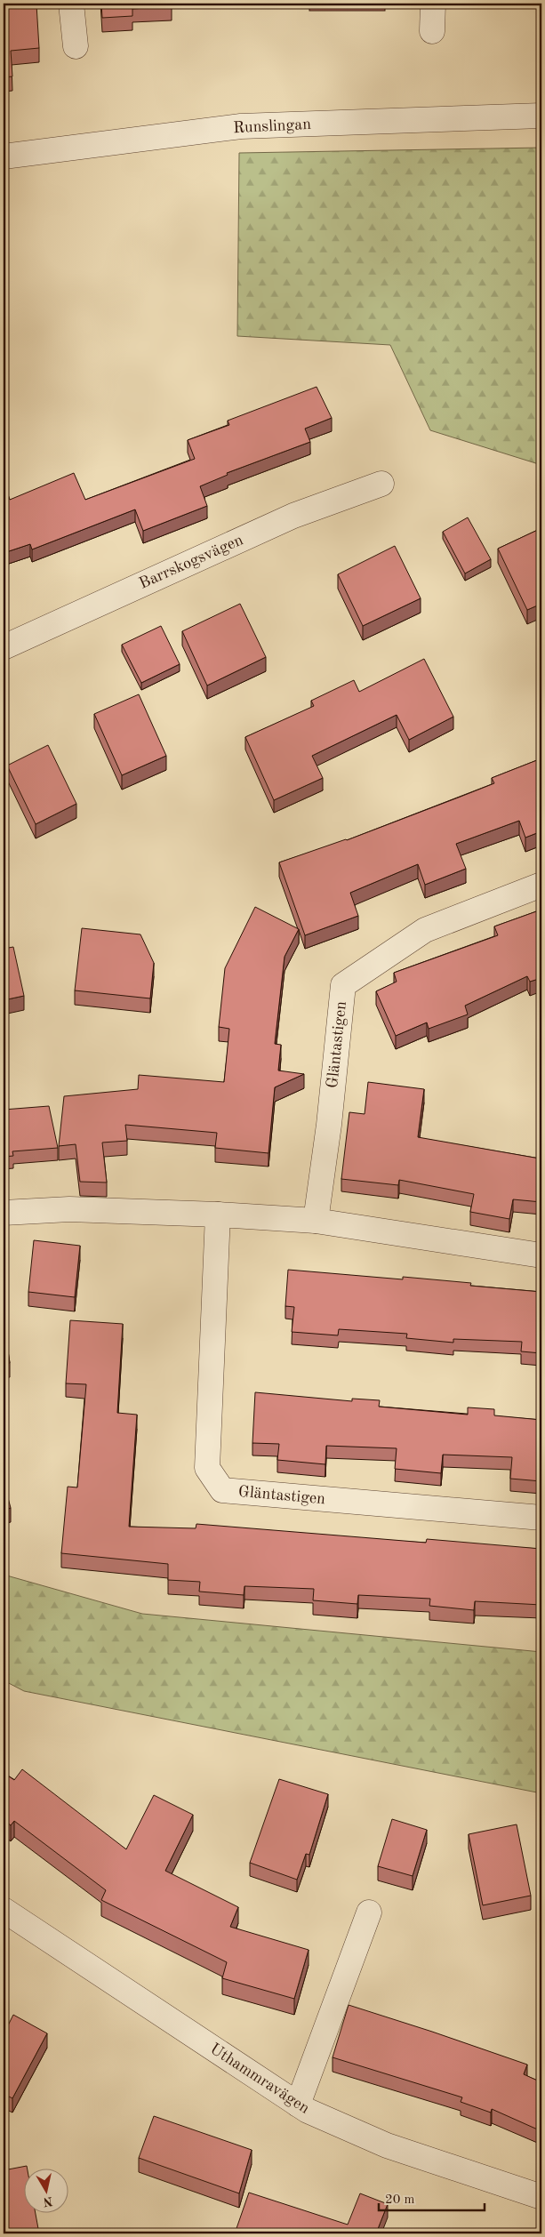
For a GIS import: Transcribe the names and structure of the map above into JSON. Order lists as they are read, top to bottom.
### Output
{
  "streets": {
    "street": [
      "Runslingan",
      "Barrskogsvägen",
      "Gläntastigen",
      "Uthammravägen"
    ]
  },
  "scale_bar": "20 m",
  "north": "bottom"
}
